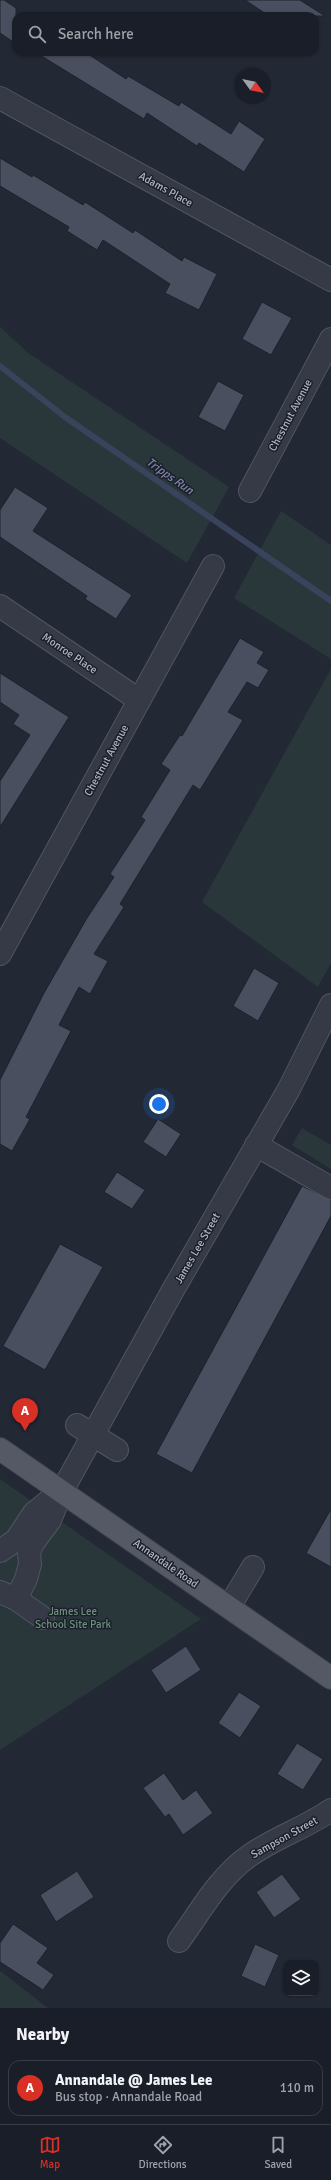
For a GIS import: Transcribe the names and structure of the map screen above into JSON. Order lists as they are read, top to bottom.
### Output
{
  "streets": {
    "main road": ["Annandale Road"],
    "street": [
      "Adams Place",
      "Chestnut Avenue",
      "Monroe Place",
      "James Lee Street",
      "Sampson Street"
    ]
  },
  "crossings": [
    ["Chestnut Avenue", "Monroe Place"],
    ["James Lee Street", "Annandale Road"]
  ],
  "water": ["Tripps Run"],
  "parks": ["James Lee School Site Park"],
  "north": "bottom right",
  "page": {
    "search": "Search here",
    "pins": "A",
    "heading": "Nearby",
    "list": [
      {
        "mark": "A",
        "name": "Annandale @ James Lee",
        "note": "Bus stop · Annandale Road",
        "value": "110 m"
      }
    ],
    "nav": ["Map", "Directions", "Saved"]
  }
}
